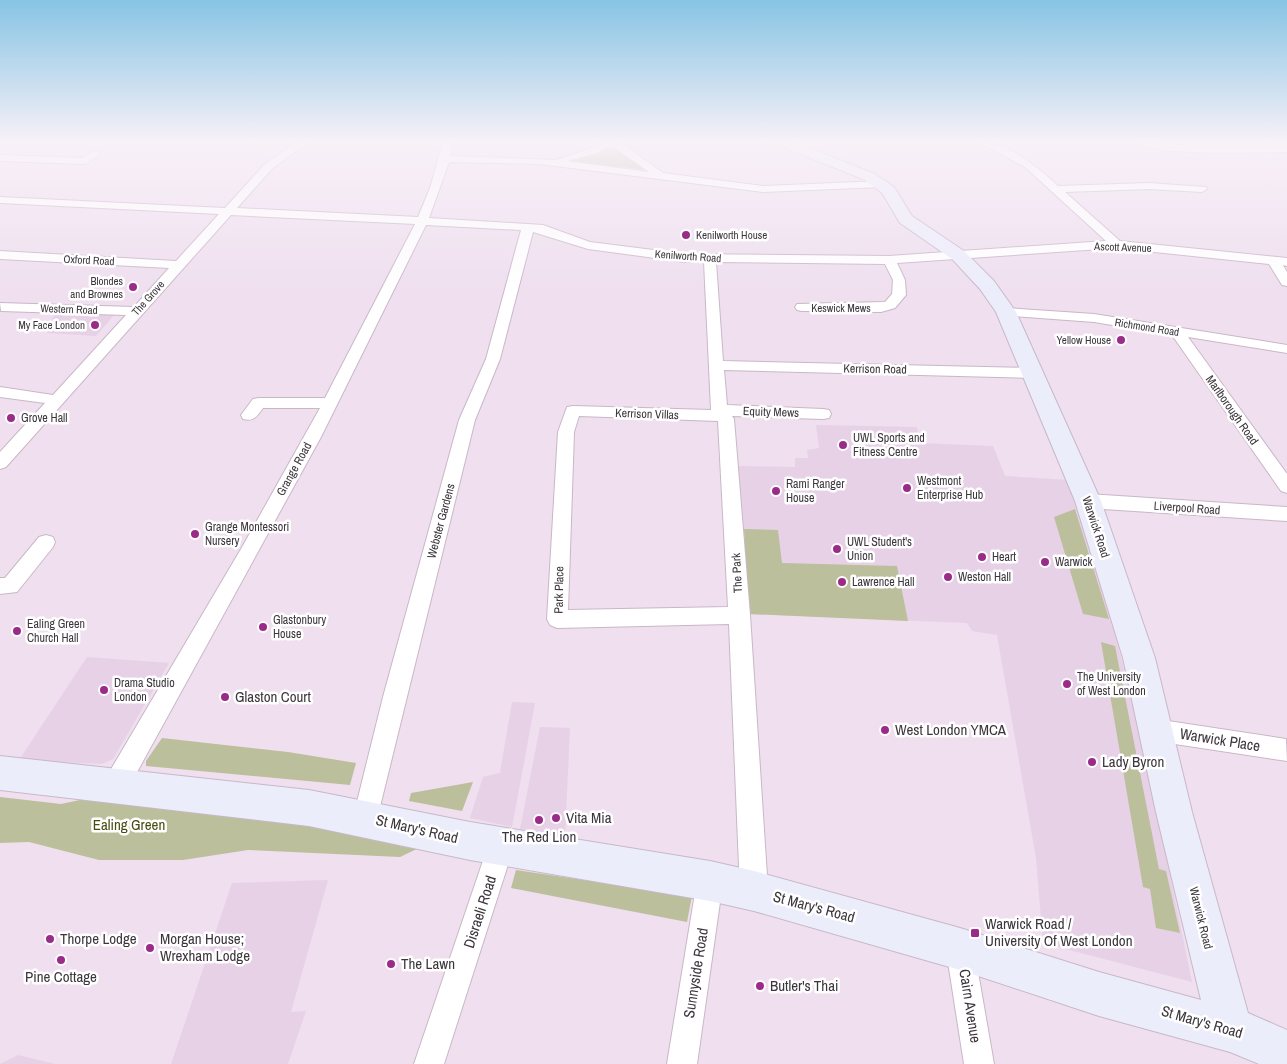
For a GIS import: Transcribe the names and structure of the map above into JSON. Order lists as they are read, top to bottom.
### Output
{
  "streets": {
    "street": [
      "Ascott Avenue",
      "Kenilworth Road",
      "Oxford Road",
      "The Grove",
      "Keswick Mews",
      "Western Road",
      "Richmond Road",
      "Kerrison Road",
      "Marlborough Road",
      "Equity Mews",
      "Kerrison Villas",
      "Grange Road",
      "Liverpool Road",
      "Webster Gardens",
      "Warwick Road",
      "The Park",
      "Park Place",
      "Warwick Place",
      "St Mary's Road",
      "Disraeli Road",
      "Sunnyside Road",
      "Cairn Avenue"
    ]
  },
  "crossings": [
    ["Ascott Avenue", "Kenilworth Road"],
    ["Ascott Avenue", "Warwick Road"],
    ["Kenilworth Road", "The Grove"],
    ["Kenilworth Road", "Keswick Mews"],
    ["Kenilworth Road", "Grange Road"],
    ["Kenilworth Road", "Webster Gardens"],
    ["Kenilworth Road", "Warwick Road"],
    ["Kenilworth Road", "The Park"],
    ["Oxford Road", "The Grove"],
    ["The Grove", "Western Road"],
    ["Richmond Road", "Marlborough Road"],
    ["Richmond Road", "Warwick Road"],
    ["Kerrison Road", "Warwick Road"],
    ["Kerrison Road", "The Park"],
    ["Equity Mews", "Kerrison Villas"],
    ["Equity Mews", "The Park"],
    ["Kerrison Villas", "The Park"],
    ["Kerrison Villas", "Park Place"],
    ["Liverpool Road", "Warwick Road"],
    ["Webster Gardens", "St Mary's Road"],
    ["Warwick Road", "Warwick Place"],
    ["Warwick Road", "St Mary's Road"],
    ["The Park", "Park Place"],
    ["The Park", "St Mary's Road"],
    ["St Mary's Road", "Disraeli Road"],
    ["St Mary's Road", "Sunnyside Road"],
    ["St Mary's Road", "Cairn Avenue"]
  ],
  "parks": ["Ealing Green"],
  "places": {
    "other": [
      "Kenilworth House",
      "Blondes and Brownes",
      "My Face London",
      "Yellow House",
      "Grove Hall",
      "UWL Sports and Fitness Centre",
      "Westmont Enterprise Hub",
      "Rami Ranger House",
      "Grange Montessori Nursery",
      "UWL Student's Union",
      "Heart",
      "Warwick",
      "Weston Hall",
      "Lawrence Hall",
      "Glastonbury House",
      "Ealing Green Church Hall",
      "The University of West London",
      "Drama Studio London",
      "Glaston Court",
      "West London YMCA",
      "Lady Byron",
      "Vita Mia",
      "The Red Lion",
      "Thorpe Lodge",
      "Morgan House; Wrexham Lodge",
      "Pine Cottage",
      "The Lawn",
      "Butler's Thai"
    ],
    "transit": ["Warwick Road / University Of West London"]
  }
}
